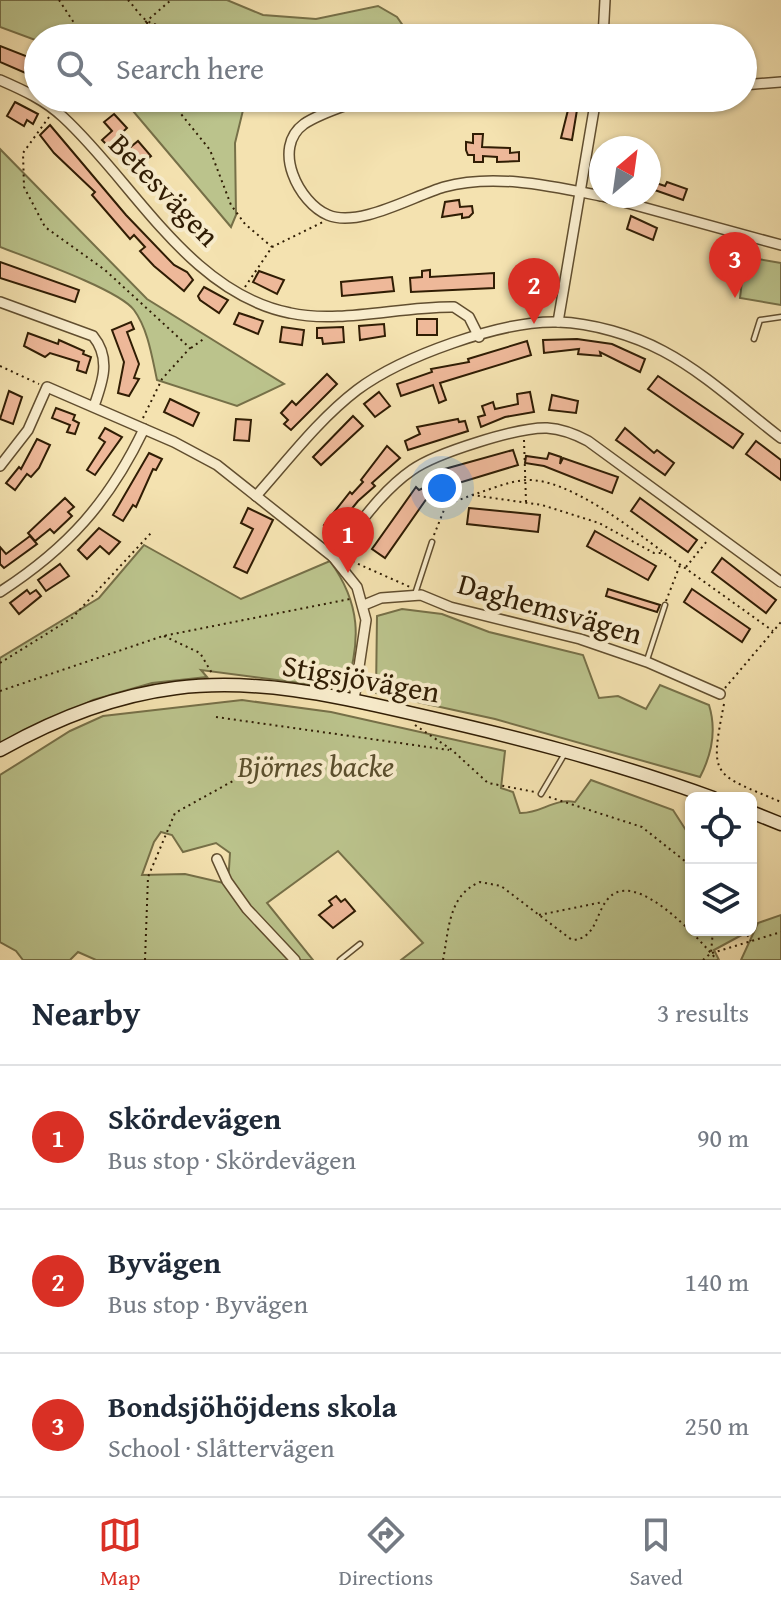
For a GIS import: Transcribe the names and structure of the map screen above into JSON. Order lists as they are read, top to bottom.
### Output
{
  "streets": {
    "main road": ["Stigsjövägen"],
    "street": ["Betesvägen", "Daghemsvägen"]
  },
  "parks": ["Björnes backe"],
  "north": "top right",
  "page": {
    "search": "Search here",
    "pins": ["3", "2", "1"],
    "heading": ["Nearby", "3 results"],
    "list": [
      {
        "mark": "1",
        "name": "Skördevägen",
        "note": "Bus stop · Skördevägen",
        "value": "90 m"
      },
      {
        "mark": "2",
        "name": "Byvägen",
        "note": "Bus stop · Byvägen",
        "value": "140 m"
      },
      {
        "mark": "3",
        "name": "Bondsjöhöjdens skola",
        "note": "School · Slåttervägen",
        "value": "250 m"
      }
    ],
    "nav": ["Map", "Directions", "Saved"]
  }
}
